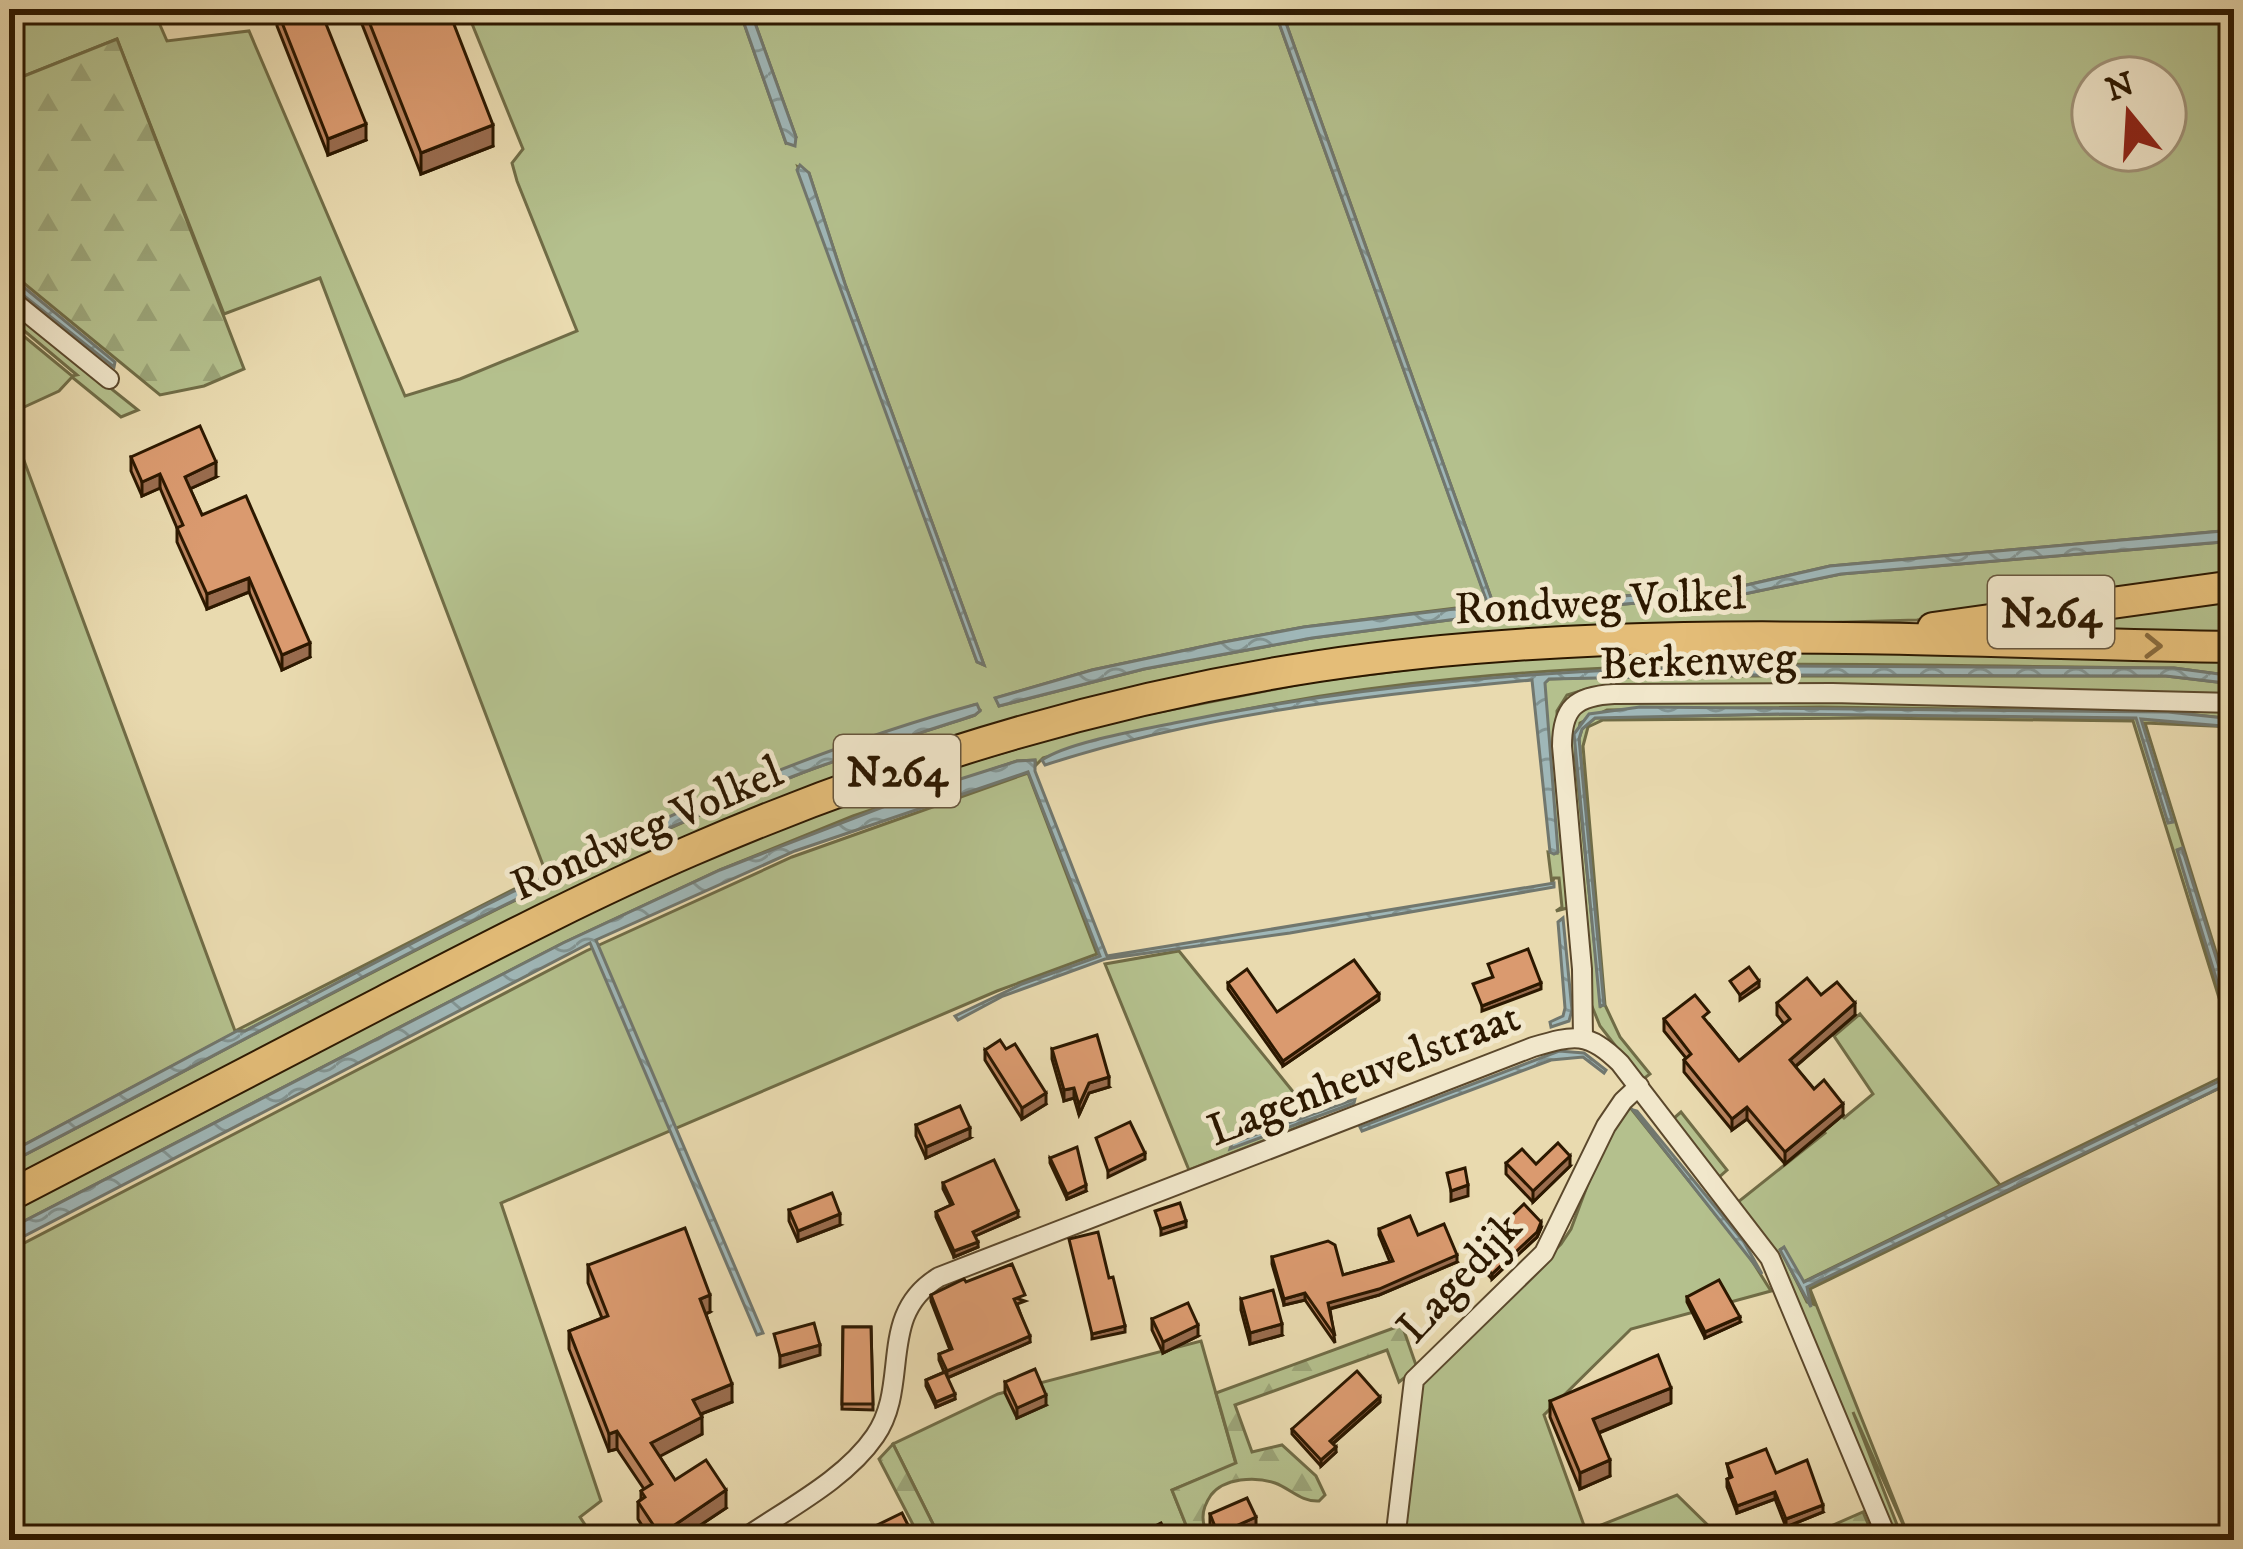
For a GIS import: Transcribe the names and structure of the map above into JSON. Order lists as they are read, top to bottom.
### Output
{
  "streets": {
    "main road": ["Rondweg Volkel", "N264"],
    "street": ["Berkenweg", "Lagenheuvelstraat", "Lagedijk"]
  },
  "crossings": [
    ["Berkenweg", "Lagenheuvelstraat"],
    ["Lagenheuvelstraat", "Lagedijk"]
  ],
  "north": "top"
}
